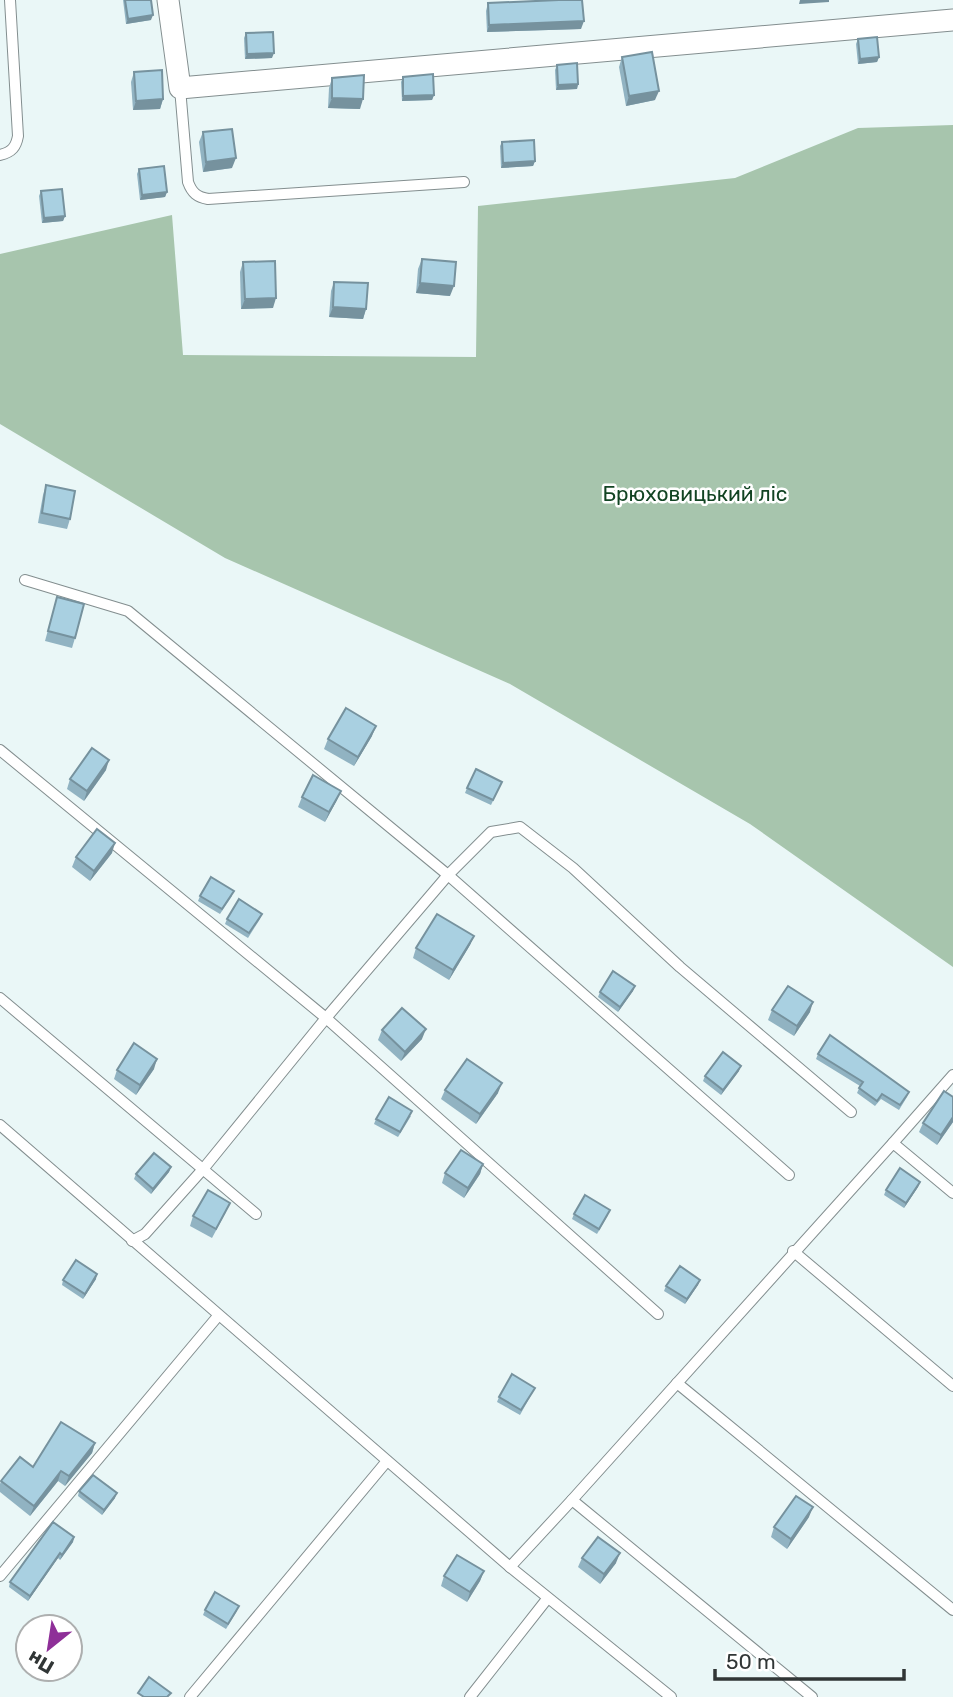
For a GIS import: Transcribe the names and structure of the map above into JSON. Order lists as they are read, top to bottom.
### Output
{
  "parks": ["Брюховицький ліс"],
  "scale_bar": "50 m",
  "north": "bottom left"
}
